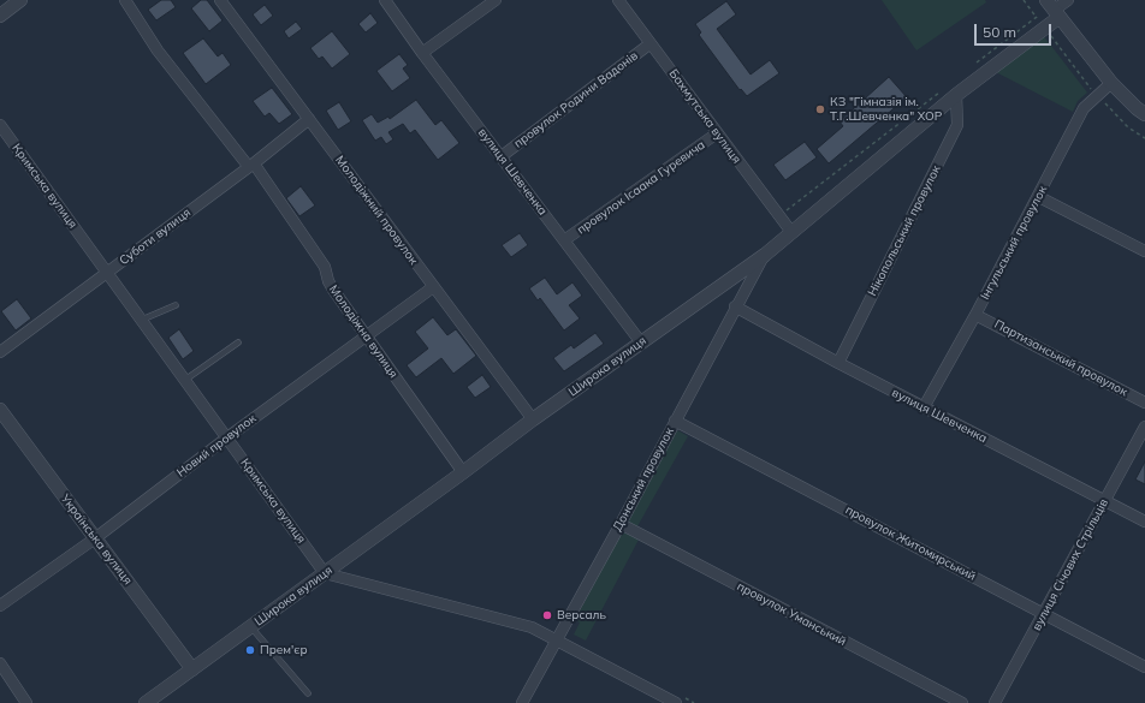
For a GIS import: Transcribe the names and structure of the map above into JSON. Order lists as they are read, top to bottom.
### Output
{
  "streets": {
    "street": [
      "провулок Родини Вадонів",
      "Бахмутська вулиця",
      "вулиця Шевченка",
      "Кримська вулиця",
      "провулок Ісаака Гуревича",
      "Молодіжний провулок",
      "Нікопольський провулок",
      "Суботи вулиця",
      "Інгульський провулок",
      "Молодіжна вулиця",
      "Партизанський провулок",
      "Широка вулиця",
      "Новий провулок",
      "Донський провулок",
      "Українська вулиця",
      "провулок Житомирський",
      "вулиця Січових Стрільців",
      "провулок Уманський"
    ]
  },
  "crossings": [
    ["провулок Родини Вадонів", "Бахмутська вулиця"],
    ["провулок Родини Вадонів", "вулиця Шевченка"],
    ["Бахмутська вулиця", "провулок Ісаака Гуревича"],
    ["Бахмутська вулиця", "Широка вулиця"],
    ["вулиця Шевченка", "провулок Ісаака Гуревича"],
    ["вулиця Шевченка", "Нікопольський провулок"],
    ["вулиця Шевченка", "Інгульський провулок"],
    ["вулиця Шевченка", "Широка вулиця"],
    ["вулиця Шевченка", "Донський провулок"],
    ["вулиця Шевченка", "вулиця Січових Стрільців"],
    ["Кримська вулиця", "Суботи вулиця"],
    ["Кримська вулиця", "Широка вулиця"],
    ["Кримська вулиця", "Новий провулок"],
    ["Молодіжний провулок", "Суботи вулиця"],
    ["Молодіжний провулок", "Широка вулиця"],
    ["Молодіжний провулок", "Новий провулок"],
    ["Нікопольський провулок", "Широка вулиця"],
    ["Суботи вулиця", "Молодіжна вулиця"],
    ["Інгульський провулок", "Партизанський провулок"],
    ["Молодіжна вулиця", "Широка вулиця"],
    ["Молодіжна вулиця", "Новий провулок"],
    ["Широка вулиця", "Донський провулок"],
    ["Широка вулиця", "Українська вулиця"],
    ["Новий провулок", "Українська вулиця"],
    ["Донський провулок", "провулок Житомирський"],
    ["Донський провулок", "провулок Уманський"],
    ["провулок Житомирський", "вулиця Січових Стрільців"]
  ],
  "places": ["КЗ \"Гімназія ім. Т.Г.Шевченка\" ХОР", "Версаль", "Прем'єр"],
  "scale_bar": "50 m"
}
